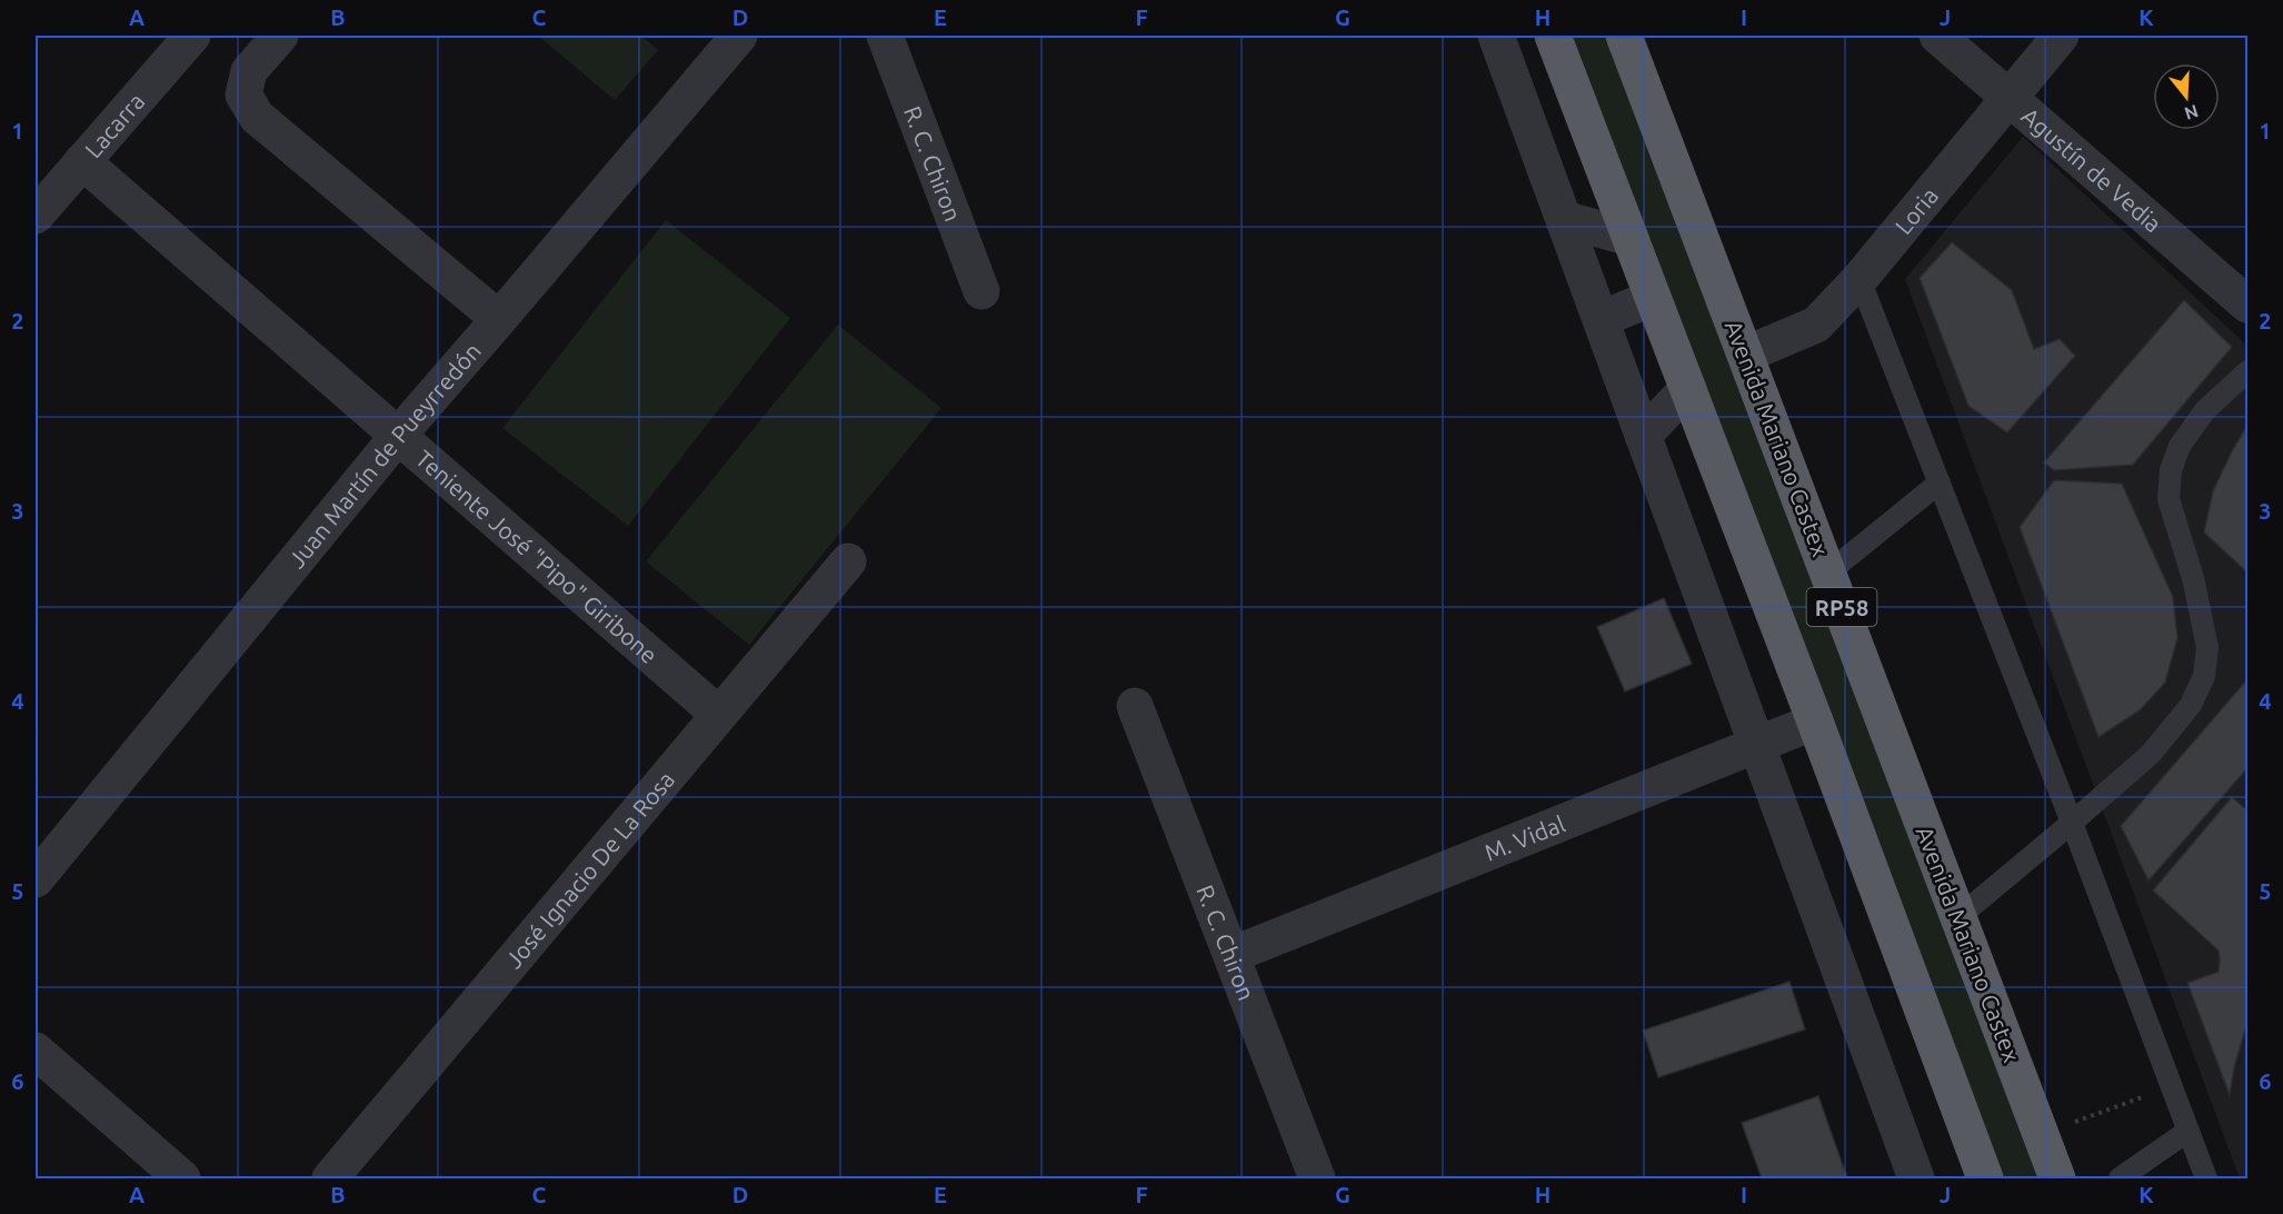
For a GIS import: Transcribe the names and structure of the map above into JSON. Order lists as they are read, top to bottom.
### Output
{
  "streets": {
    "highway": ["Avenida Mariano Castex", "RP58"],
    "street": [
      "Lacarra",
      "R. C. Chiron",
      "Agustín de Vedia",
      "Loria",
      "Juan Martín de Pueyrredón",
      "Teniente José \"Pipo\" Giribone",
      "M. Vidal",
      "José Ignacio De La Rosa"
    ]
  },
  "crossings": [
    ["Lacarra", "Teniente José \"Pipo\" Giribone"],
    ["R. C. Chiron", "M. Vidal"],
    ["Agustín de Vedia", "Loria"],
    ["Loria", "Avenida Mariano Castex"],
    ["Juan Martín de Pueyrredón", "Teniente José \"Pipo\" Giribone"],
    ["Teniente José \"Pipo\" Giribone", "José Ignacio De La Rosa"],
    ["RP58", "M. Vidal"]
  ],
  "north": "bottom",
  "grid": {
    "columns": [
      "A",
      "B",
      "C",
      "D",
      "E",
      "F",
      "G",
      "H",
      "I",
      "J",
      "K"
    ],
    "rows": [
      "1",
      "2",
      "3",
      "4",
      "5",
      "6"
    ]
  }
}
